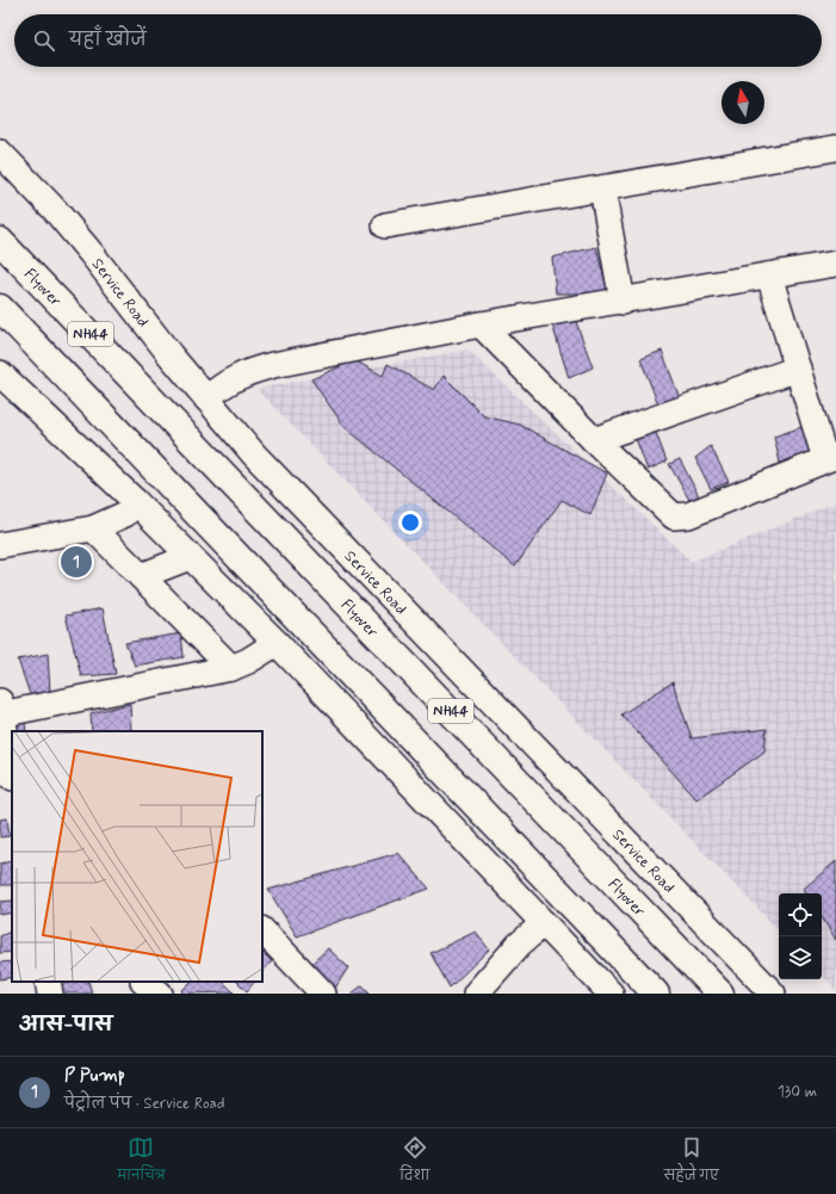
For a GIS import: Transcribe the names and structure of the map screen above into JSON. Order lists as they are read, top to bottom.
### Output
{
  "streets": {
    "highway": ["Flyover", "NH44"],
    "street": ["Service Road"]
  },
  "north": "top",
  "page": {
    "search": "यहाँ खोजें",
    "pins": "1",
    "heading": "आस-पास",
    "list": [
      {
        "mark": "1",
        "name": "P Pump",
        "note": "पेट्रोल पंप · Service Road",
        "value": "130 m"
      }
    ],
    "nav": ["मानचित्र", "दिशा", "सहेजे गए"]
  }
}
